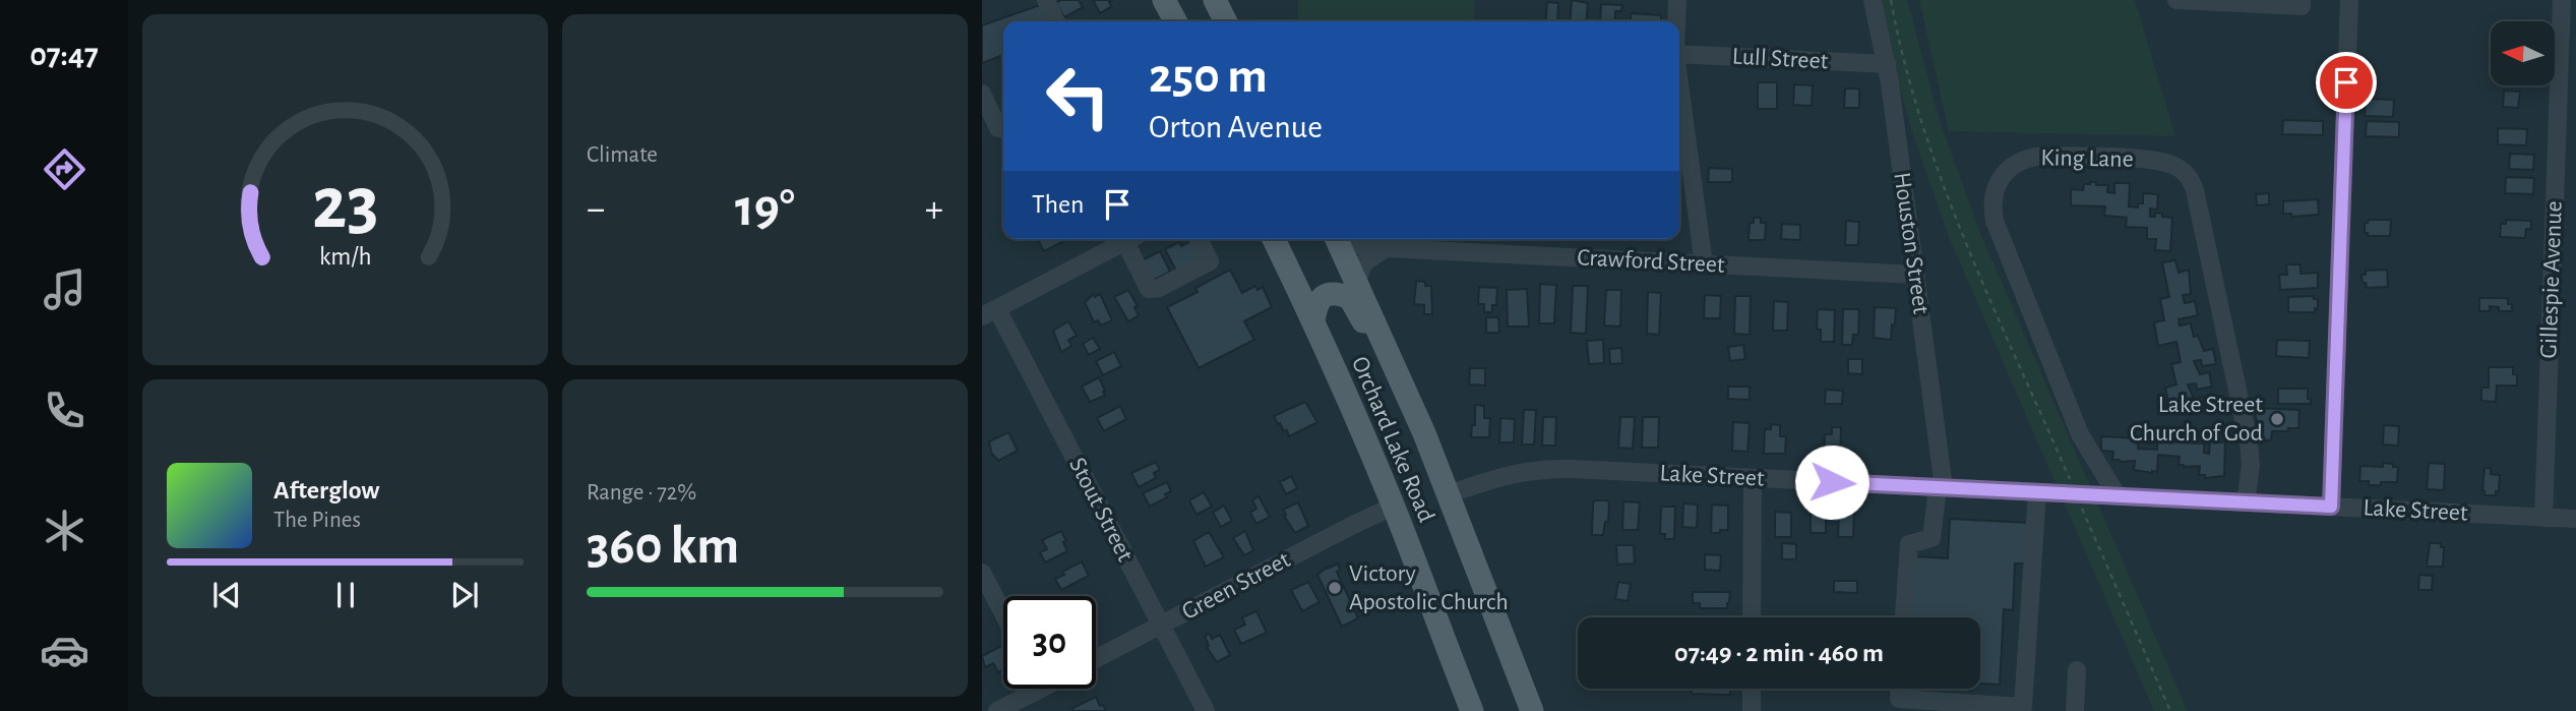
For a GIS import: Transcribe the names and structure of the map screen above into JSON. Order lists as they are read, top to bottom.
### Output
{
  "streets": {
    "main road": ["Orchard Lake Road"],
    "street": [
      "Lull Street",
      "King Lane",
      "Houston Street",
      "Crawford Street",
      "Gillespie Avenue",
      "Lake Street",
      "Stout Street",
      "Green Street"
    ]
  },
  "crossings": [
    ["Lull Street", "Houston Street"],
    ["King Lane", "Lake Street"],
    ["Houston Street", "Crawford Street"],
    ["Houston Street", "Lake Street"],
    ["Gillespie Avenue", "Lake Street"],
    ["Orchard Lake Road", "Lake Street"],
    ["Orchard Lake Road", "Green Street"],
    ["Stout Street", "Green Street"]
  ],
  "places": ["Lake Street Church of God", "Victory Apostolic Church"],
  "north": "left",
  "page": {
    "tabs": "07:47",
    "tile": [
      "Climate",
      ["Range · 72%", "360 km"]
    ],
    "turn": ["250 m", "Orton Avenue"],
    "then": "Then",
    "heat": ["−", "19°", "+"],
    "song": ["Afterglow", "The Pines"],
    "limit": "30",
    "trip": "07:49 · 2 min · 460 m",
    "gauge": ["23", "km/h"]
  }
}
